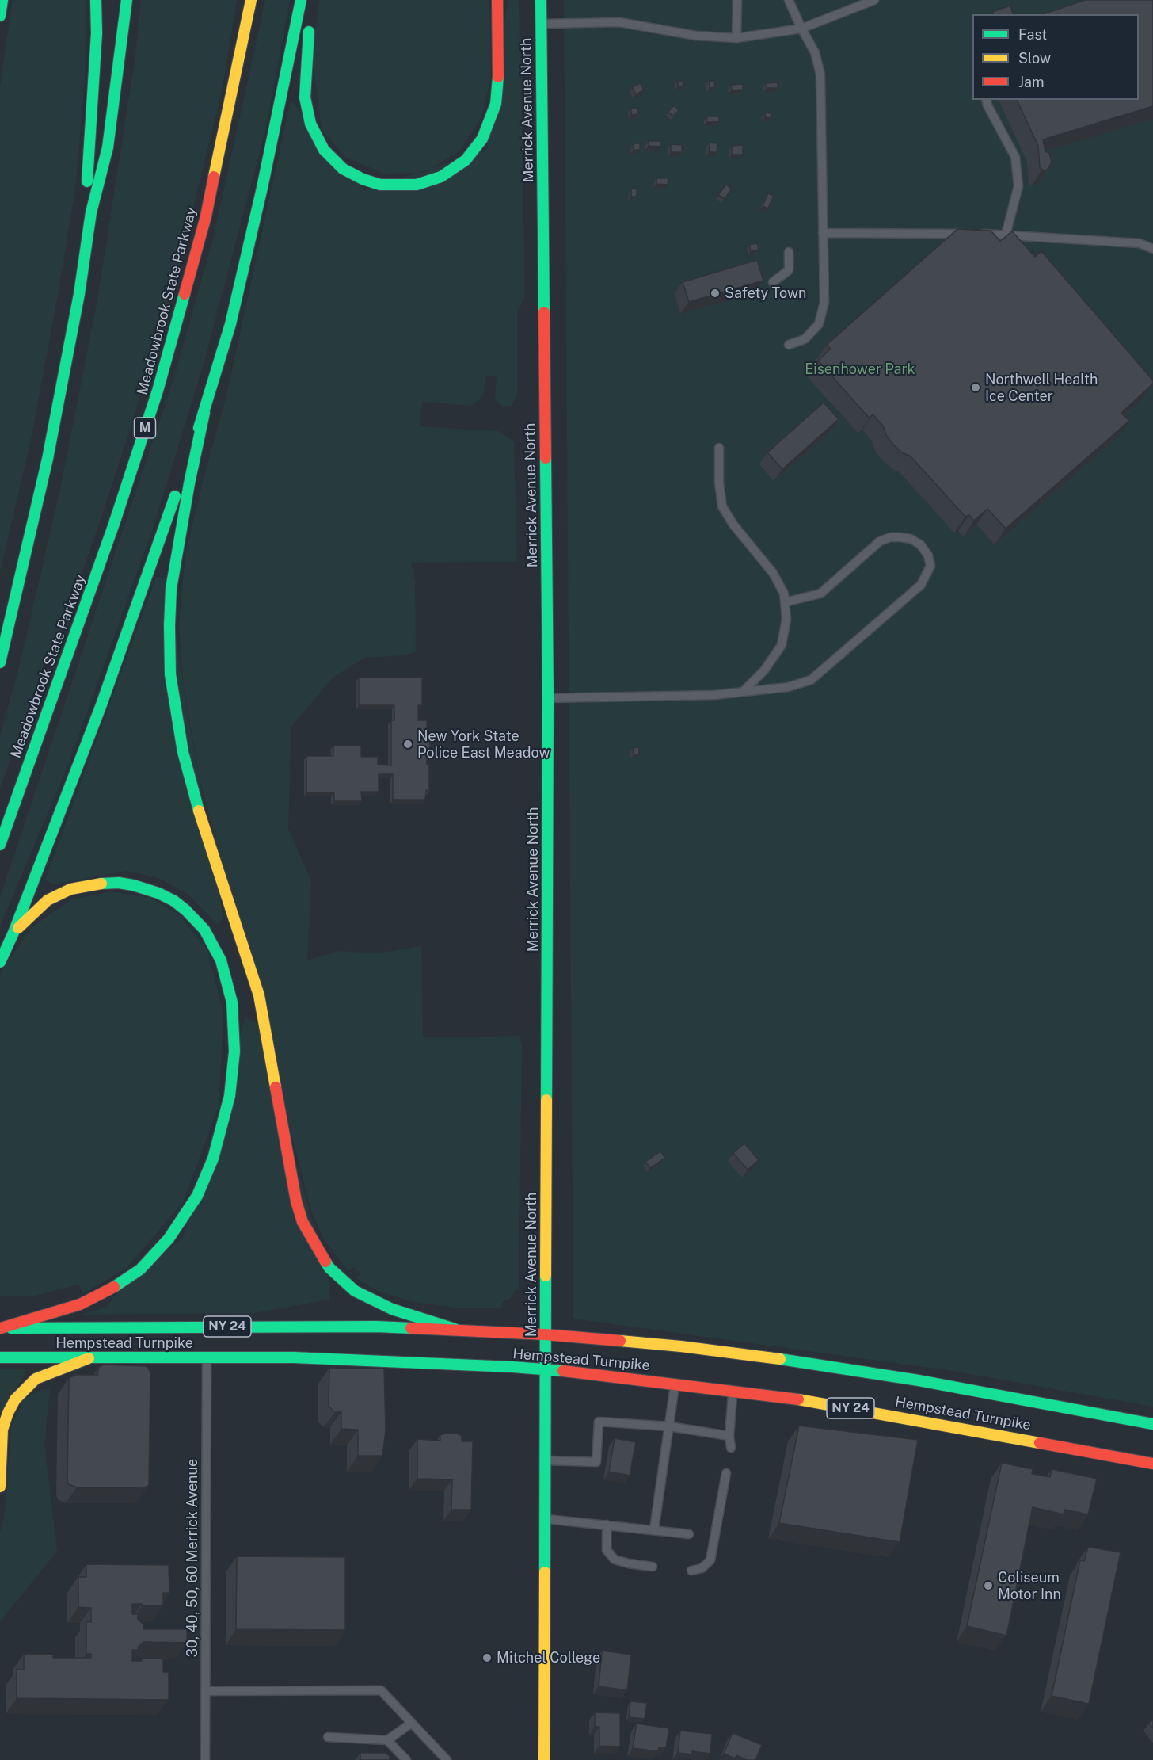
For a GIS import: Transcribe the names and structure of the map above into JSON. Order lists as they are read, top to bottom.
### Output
{
  "streets": {
    "main road": [
      "Merrick Avenue North",
      "Meadowbrook State Parkway",
      "M",
      "NY 24",
      "Hempstead Turnpike"
    ],
    "lane": ["30, 40, 50, 60 Merrick Avenue"]
  },
  "crossings": [
    ["Merrick Avenue North", "Hempstead Turnpike"],
    ["Hempstead Turnpike", "30, 40, 50, 60 Merrick Avenue"]
  ],
  "parks": ["Eisenhower Park"],
  "places": [
    "Safety Town",
    "Northwell Health Ice Center",
    "New York State Police East Meadow",
    "Coliseum Motor Inn",
    "Mitchel College"
  ],
  "legend": ["Fast", "Slow", "Jam"]
}
